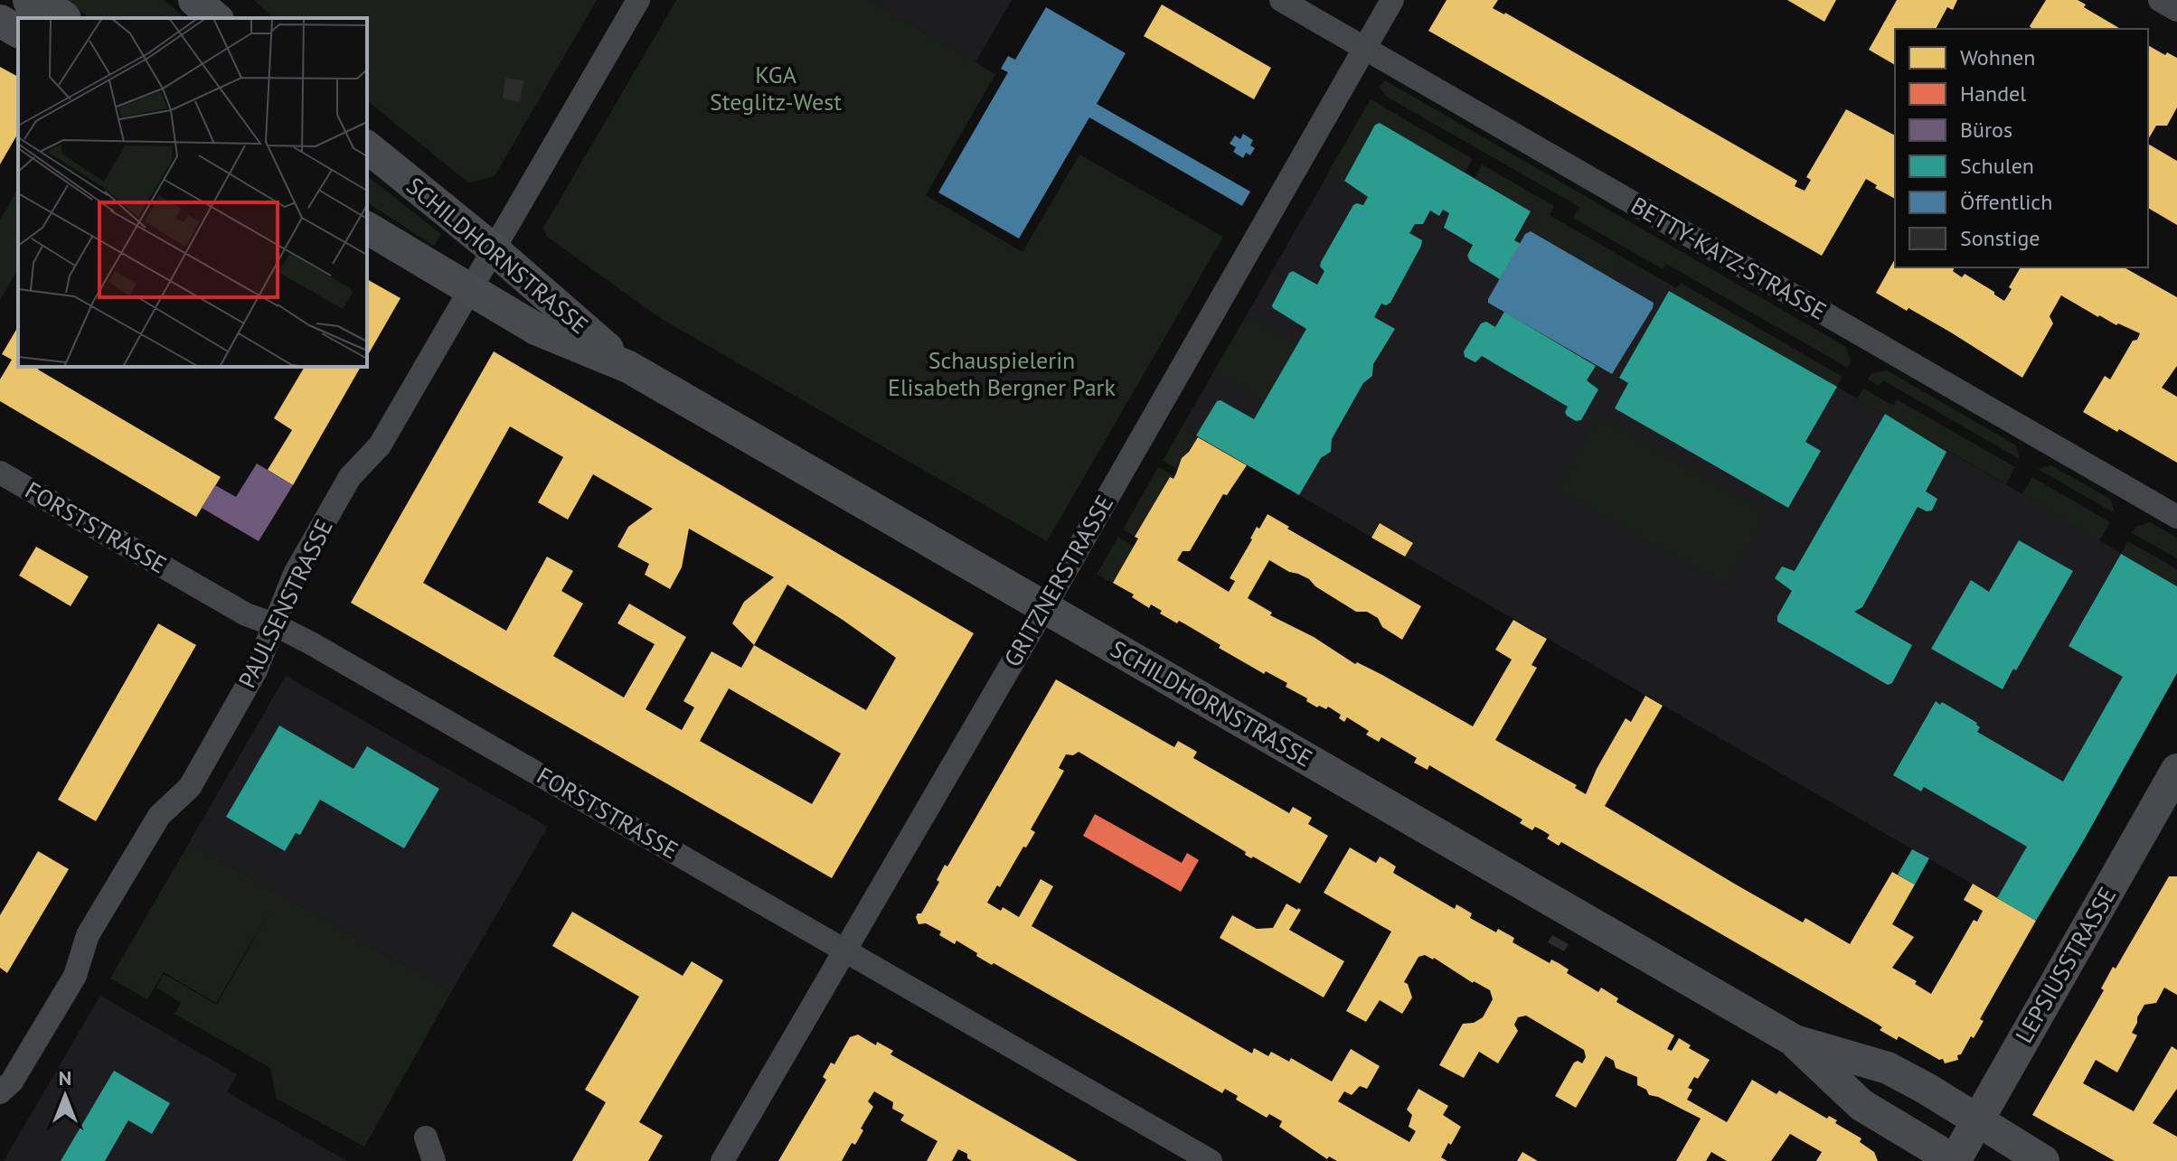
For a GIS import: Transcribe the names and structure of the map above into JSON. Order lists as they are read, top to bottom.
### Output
{
  "streets": {
    "main road": ["SCHILDHORNSTRASSE", "LEPSIUSSTRASSE"],
    "street": [
      "BETTY-KATZ-STRASSE",
      "FORSTSTRASSE",
      "GRITZNERSTRASSE",
      "PAULSENSTRASSE"
    ]
  },
  "crossings": [
    ["SCHILDHORNSTRASSE", "GRITZNERSTRASSE"],
    ["SCHILDHORNSTRASSE", "PAULSENSTRASSE"],
    ["SCHILDHORNSTRASSE", "LEPSIUSSTRASSE"],
    ["BETTY-KATZ-STRASSE", "GRITZNERSTRASSE"],
    ["FORSTSTRASSE", "GRITZNERSTRASSE"],
    ["FORSTSTRASSE", "PAULSENSTRASSE"]
  ],
  "parks": ["KGA Steglitz-West", "Schauspielerin Elisabeth Bergner Park"],
  "legend": [
    "Wohnen",
    "Handel",
    "Büros",
    "Schulen",
    "Öffentlich",
    "Sonstige"
  ],
  "north": "top"
}
